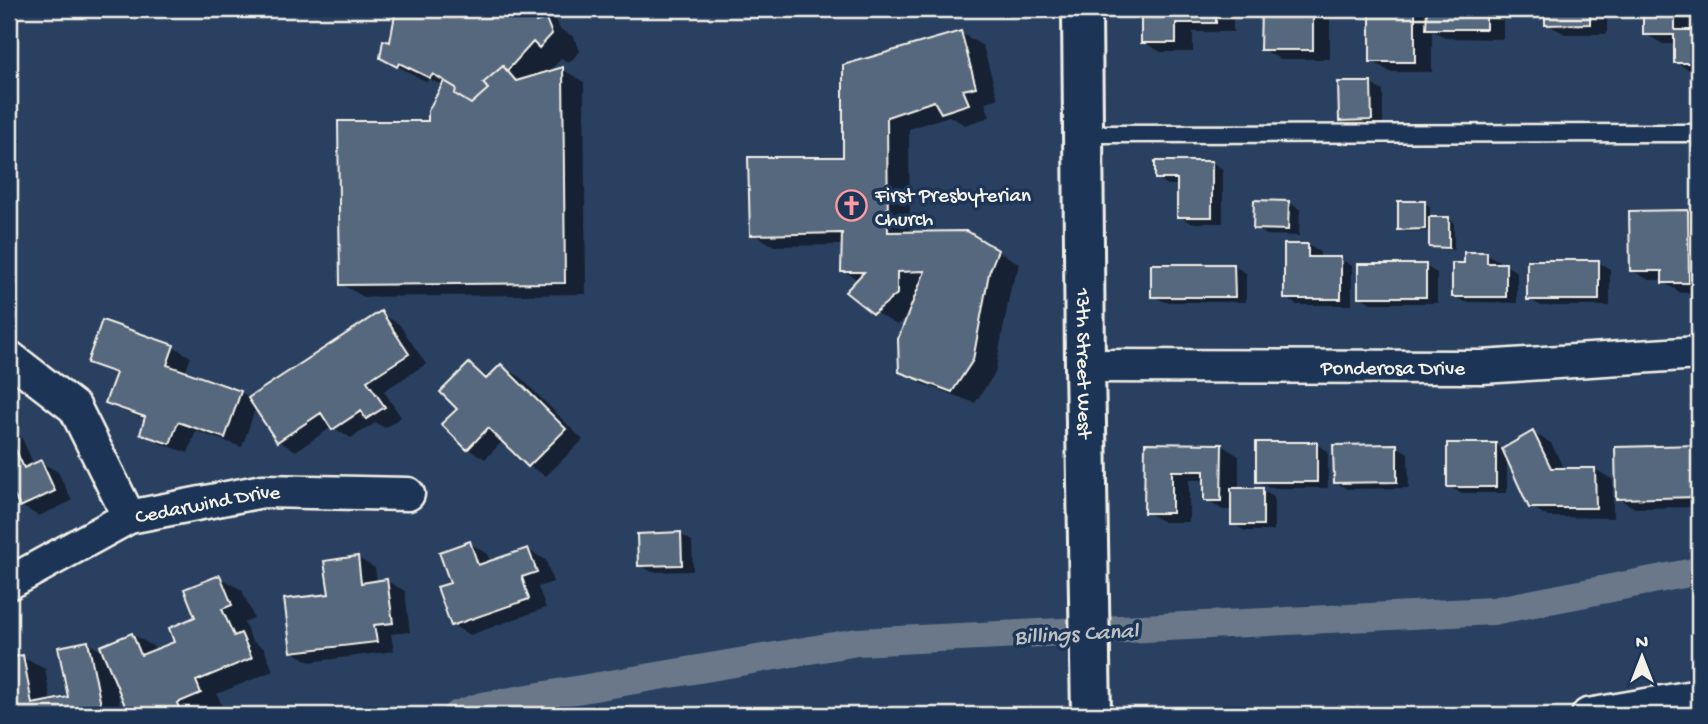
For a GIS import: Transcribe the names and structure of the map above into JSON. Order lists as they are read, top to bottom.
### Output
{
  "streets": {
    "street": ["13th Street West", "Ponderosa Drive", "Cedarwind Drive"]
  },
  "crossings": [
    ["13th Street West", "Ponderosa Drive"]
  ],
  "water": ["Billings Canal"],
  "places": {
    "church": ["First Presbyterian Church"]
  },
  "north": "top"
}
